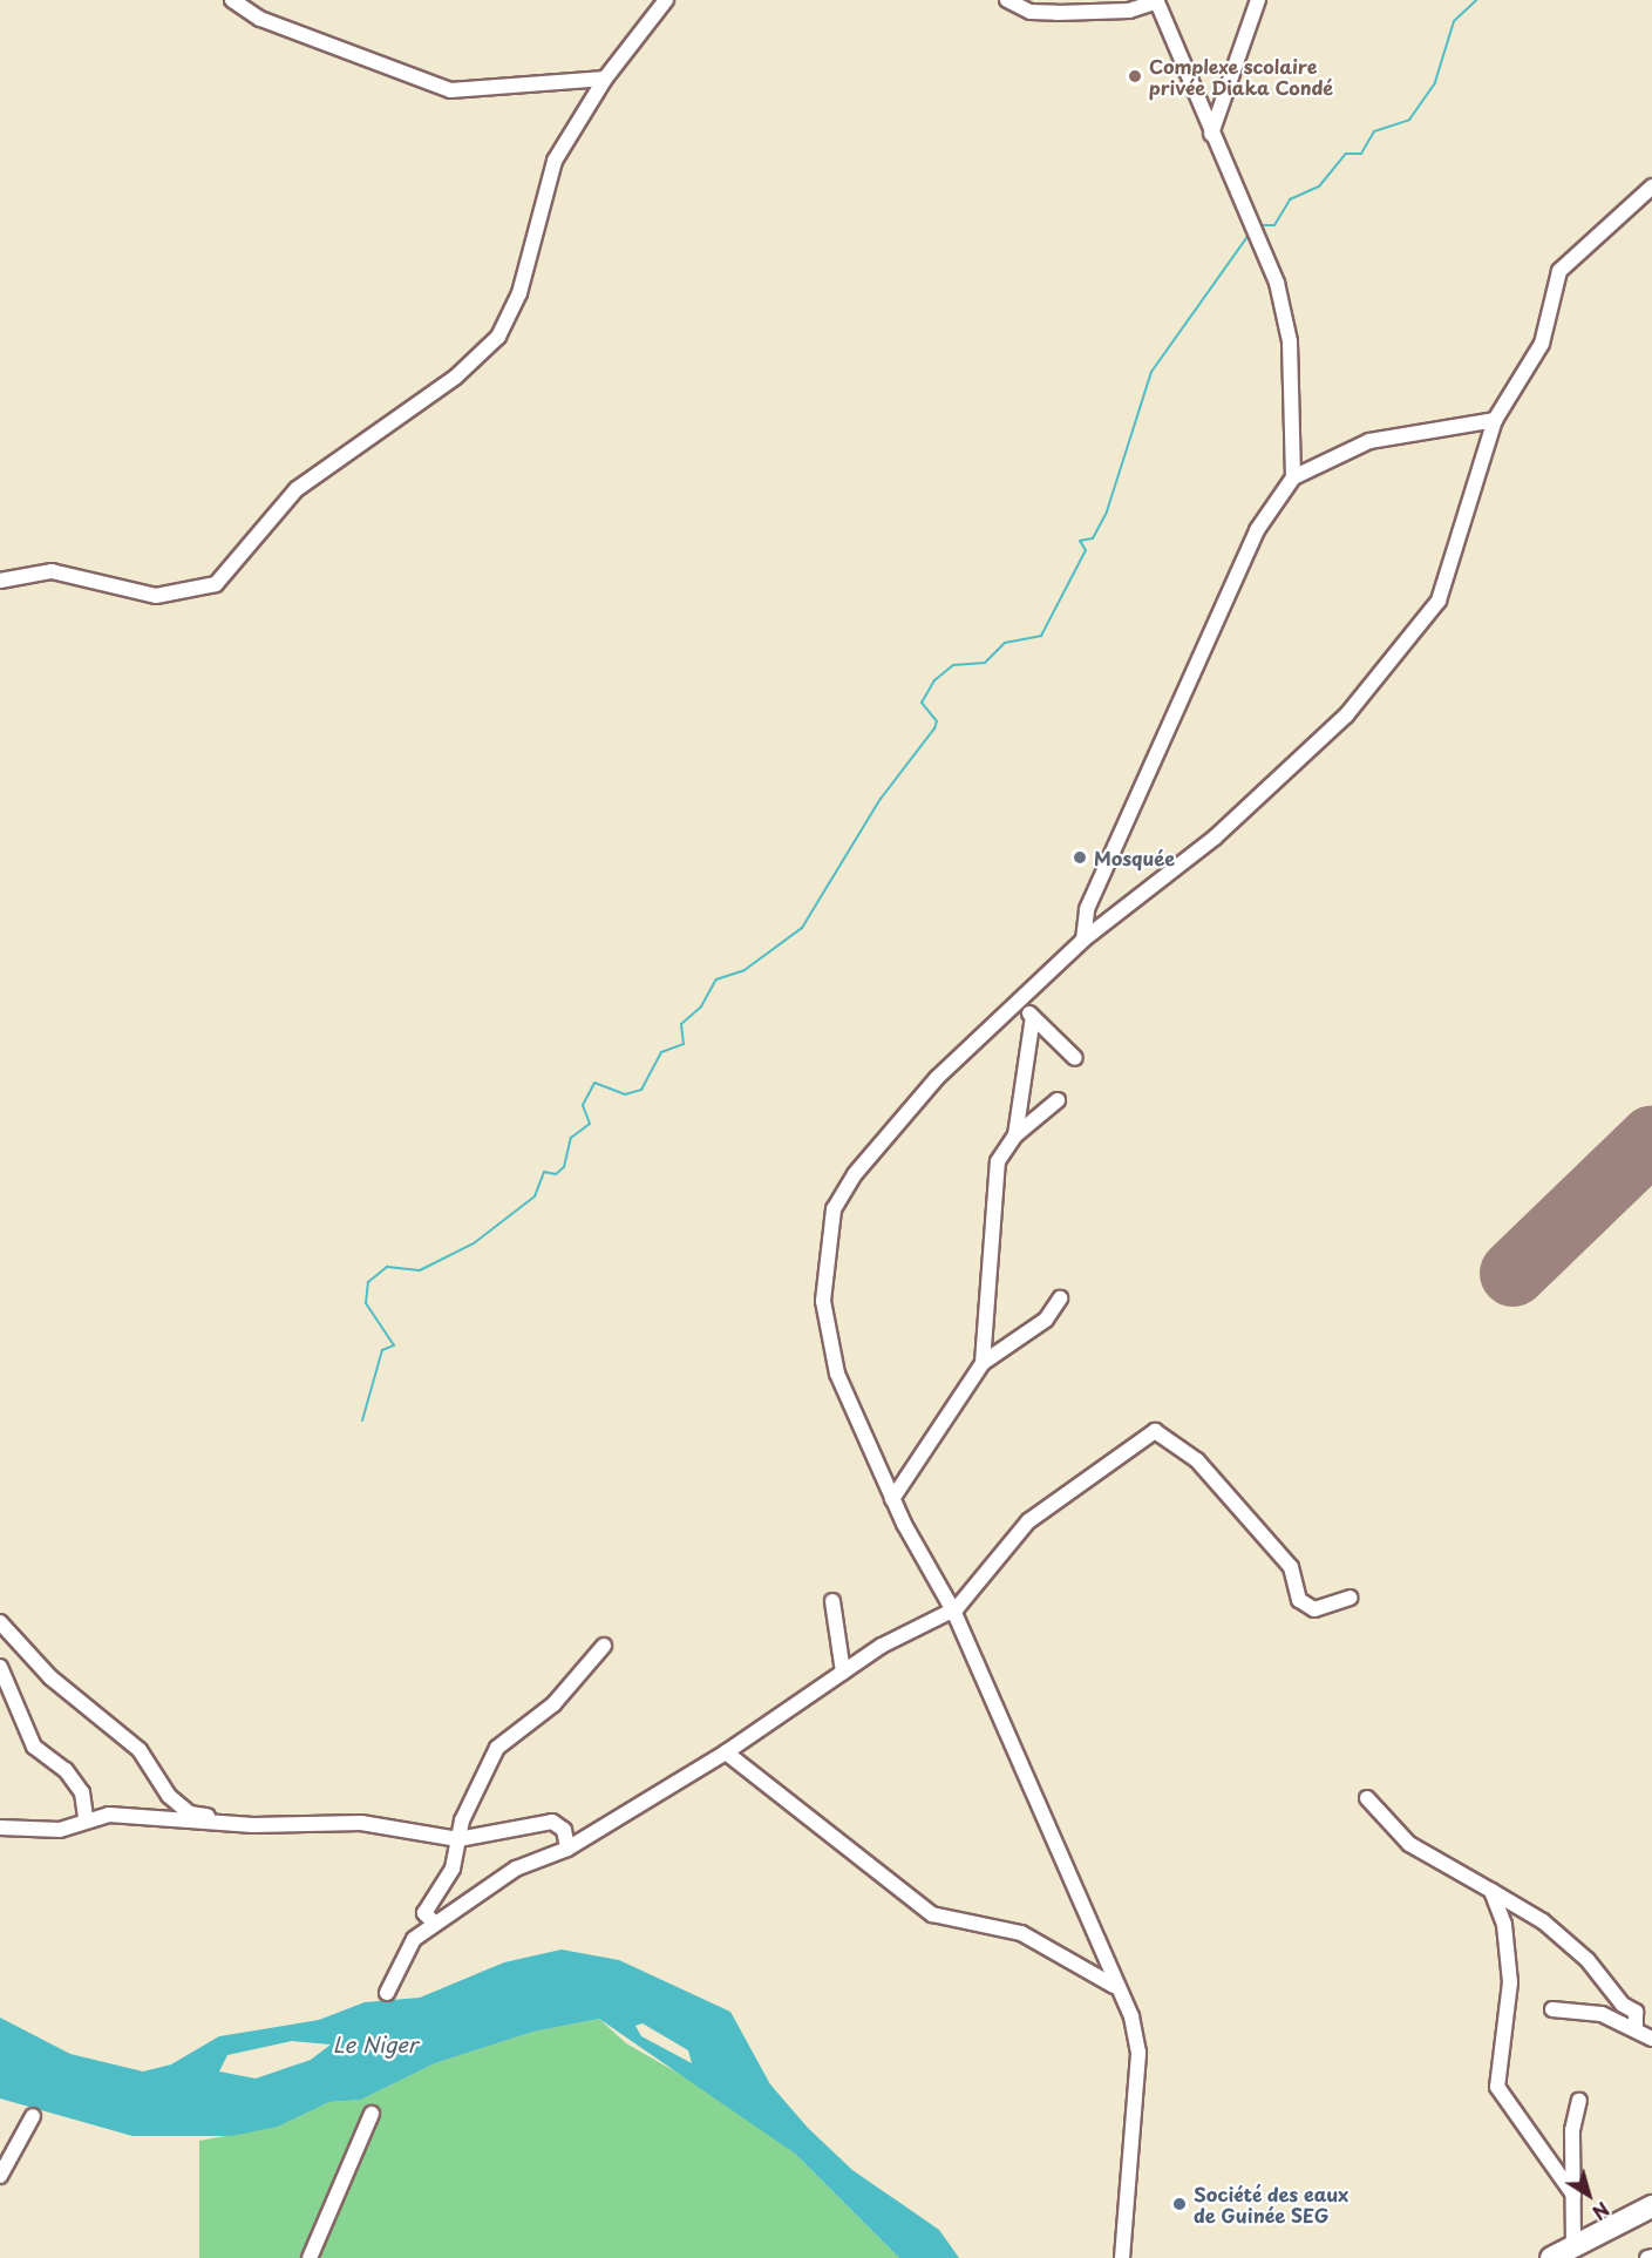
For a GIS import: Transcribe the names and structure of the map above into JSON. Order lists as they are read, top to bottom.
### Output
{
  "water": ["Le Niger"],
  "places": ["Complexe scolaire privée Diaka Condé", "Mosquée", "Société des eaux de Guinée SEG"],
  "north": "bottom right"
}
